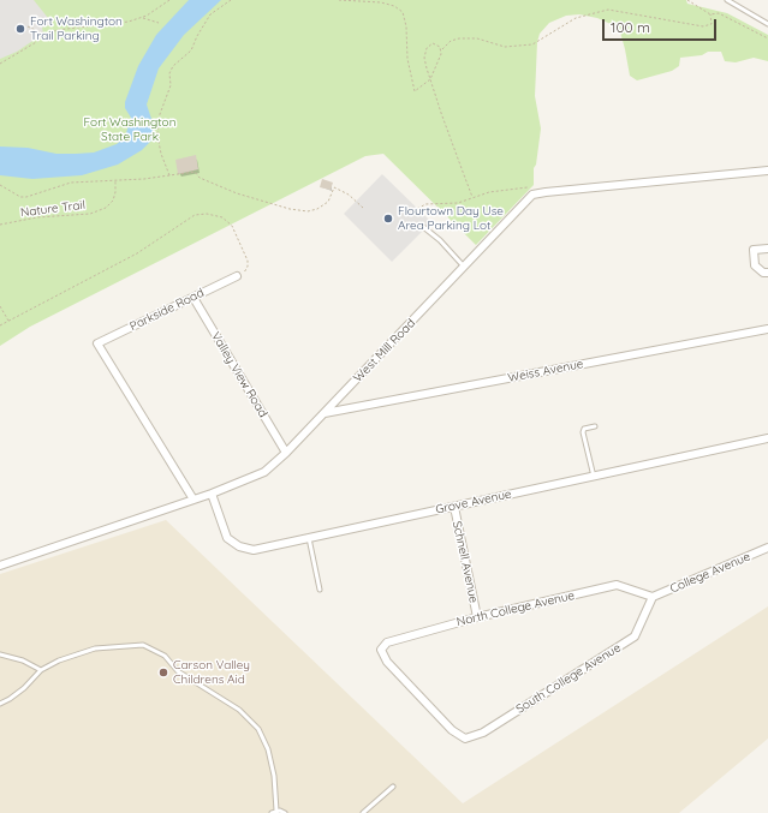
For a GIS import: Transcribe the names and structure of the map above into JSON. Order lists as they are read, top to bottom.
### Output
{
  "streets": {
    "street": [
      "Parkside Road",
      "West Mill Road",
      "Weiss Avenue",
      "Valley View Road",
      "Grove Avenue",
      "Schnell Avenue",
      "College Avenue",
      "North College Avenue",
      "South College Avenue"
    ],
    "path": ["Nature Trail"]
  },
  "crossings": [
    ["Parkside Road", "West Mill Road"],
    ["Parkside Road", "Valley View Road"],
    ["West Mill Road", "Weiss Avenue"],
    ["West Mill Road", "Valley View Road"],
    ["West Mill Road", "Grove Avenue"],
    ["Grove Avenue", "Schnell Avenue"],
    ["Schnell Avenue", "North College Avenue"],
    ["College Avenue", "North College Avenue"],
    ["College Avenue", "South College Avenue"],
    ["North College Avenue", "South College Avenue"]
  ],
  "parks": ["Fort Washington State Park"],
  "places": ["Fort Washington Trail Parking", "Flourtown Day Use Area Parking Lot", "Carson Valley Childrens Aid"],
  "scale_bar": "100 m"
}
